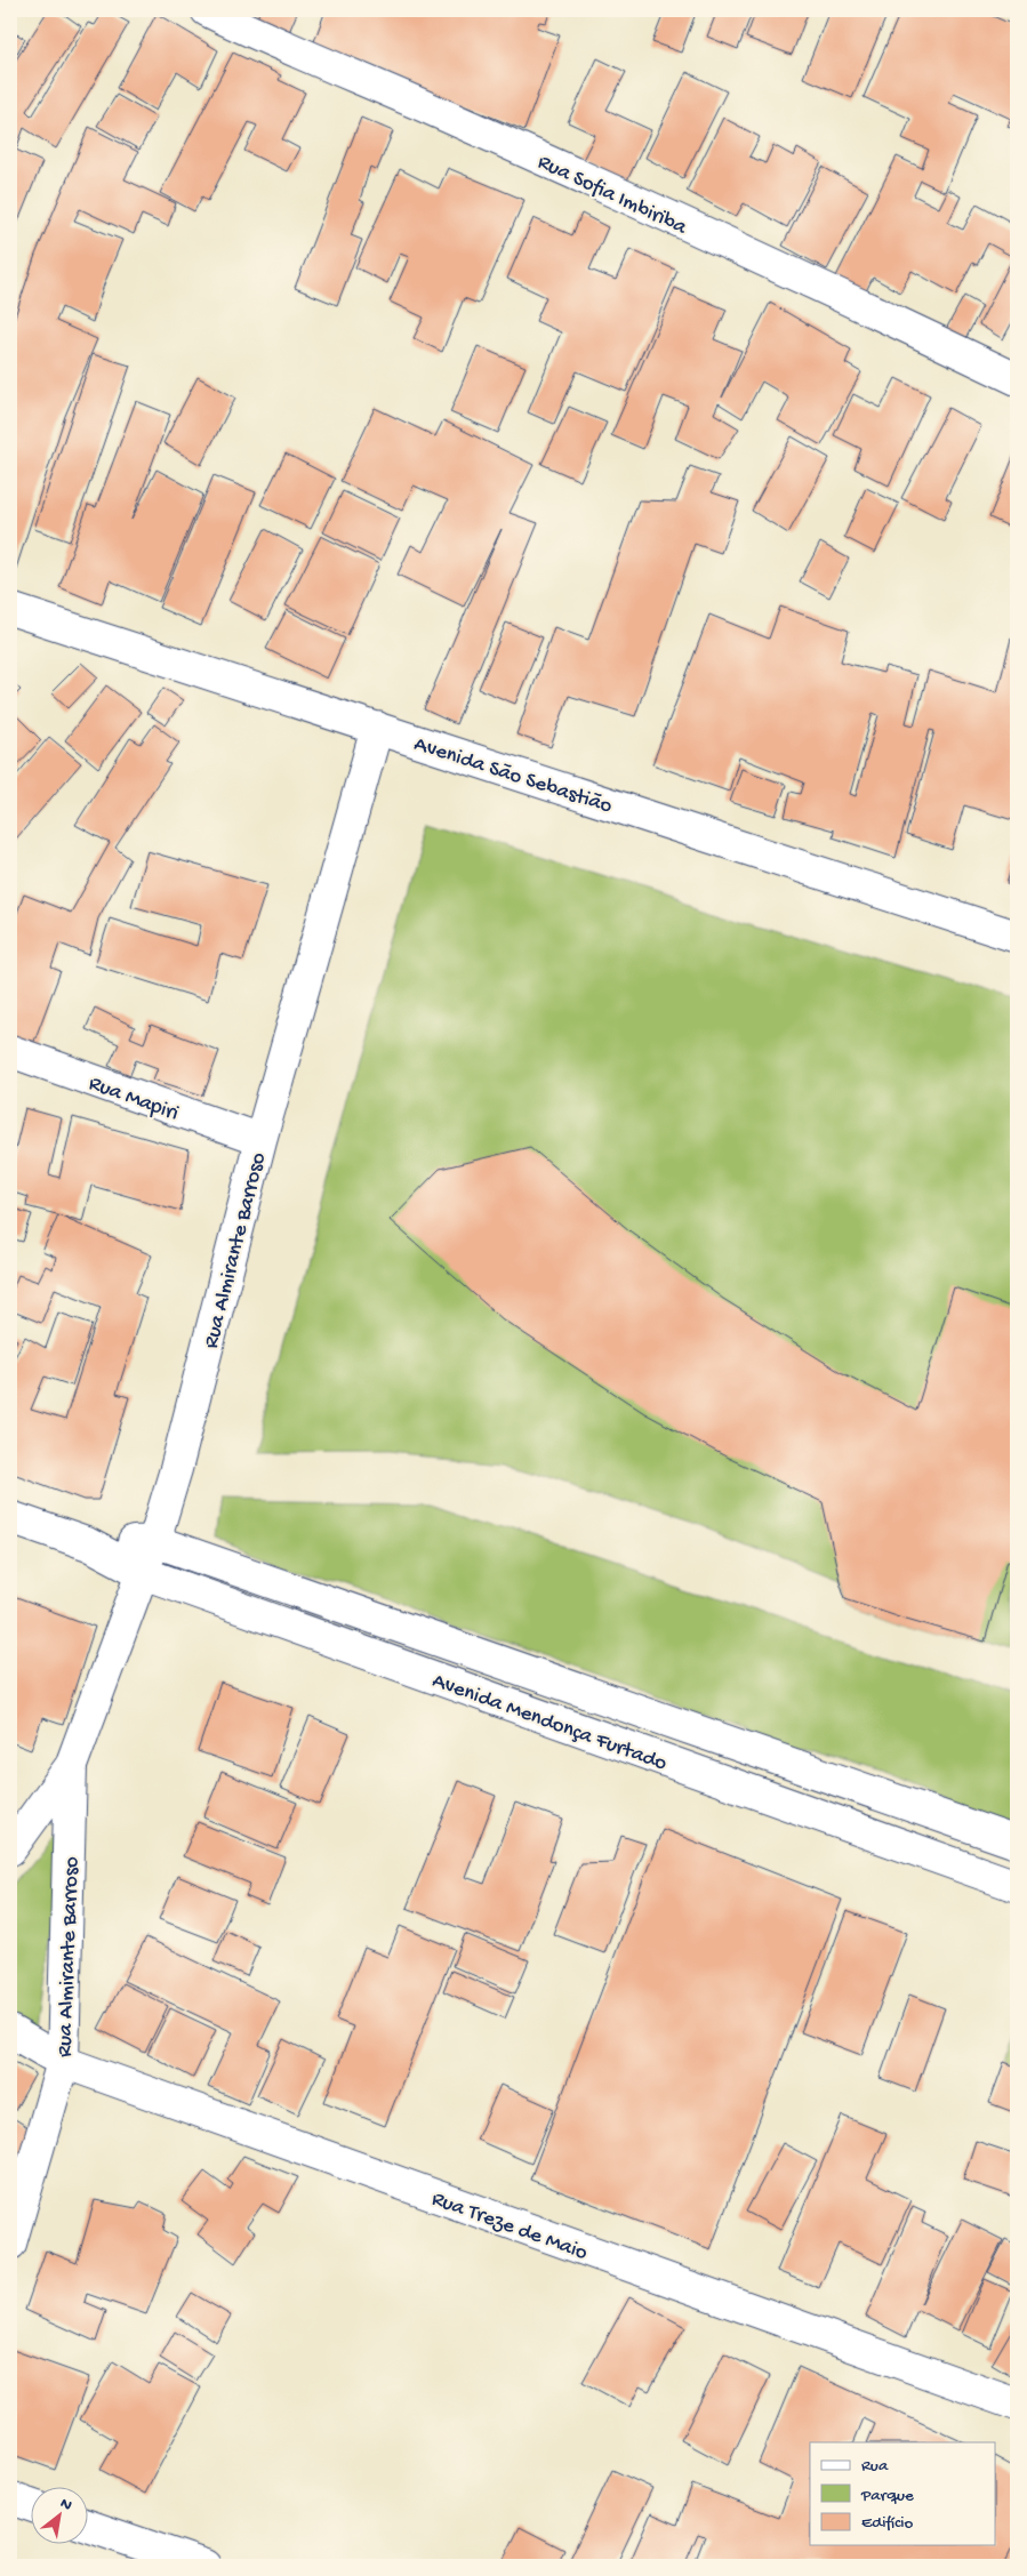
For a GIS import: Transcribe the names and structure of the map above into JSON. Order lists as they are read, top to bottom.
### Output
{
  "streets": {
    "street": [
      "Rua Sofia Imbiriba",
      "Avenida São Sebastião",
      "Rua Mapiri",
      "Rua Almirante Barroso",
      "Avenida Mendonça Furtado",
      "Rua Treze de Maio"
    ]
  },
  "crossings": [
    ["Avenida São Sebastião", "Rua Almirante Barroso"],
    ["Rua Mapiri", "Rua Almirante Barroso"],
    ["Rua Almirante Barroso", "Avenida Mendonça Furtado"],
    ["Rua Almirante Barroso", "Rua Treze de Maio"]
  ],
  "legend": ["Rua", "Parque", "Edifício"],
  "north": "top right"
}
